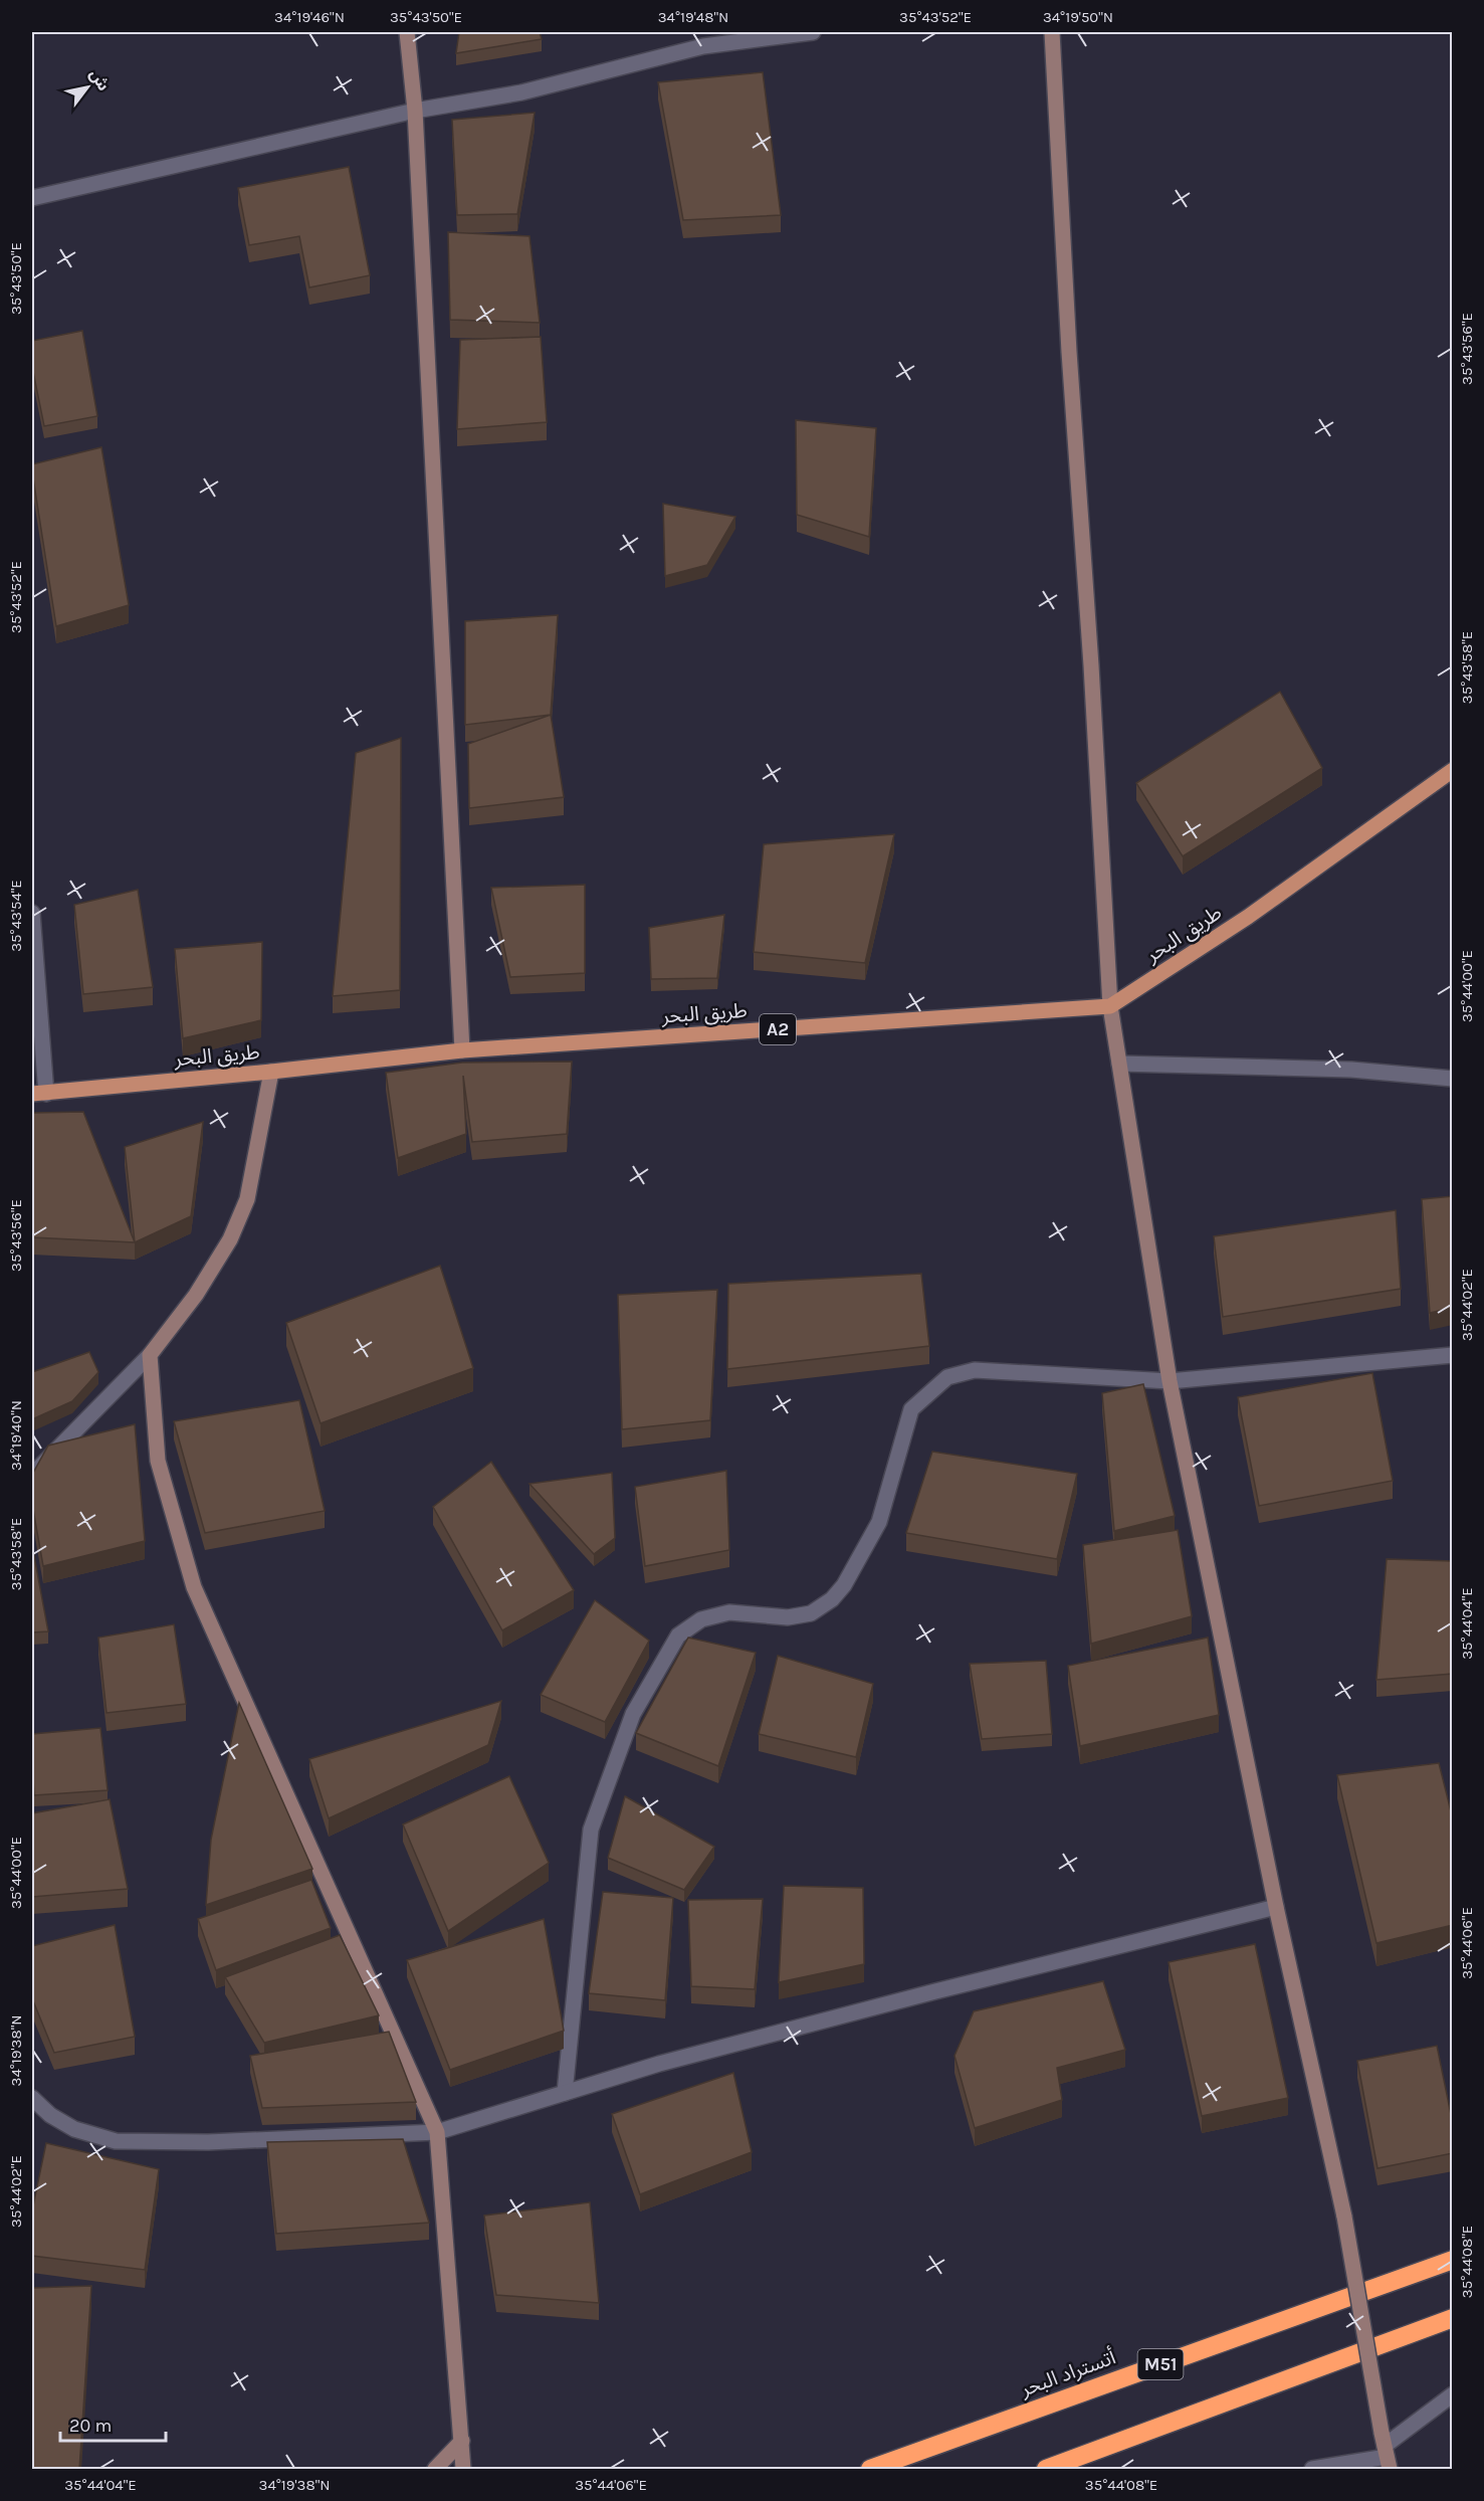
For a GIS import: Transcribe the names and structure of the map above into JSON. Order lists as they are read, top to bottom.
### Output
{
  "streets": {
    "highway": ["M51", "أتستراد البحر"],
    "main road": ["طريق البحر", "A2"]
  },
  "scale_bar": "20 m",
  "north": "top right",
  "coordinates": [
    "34°19'46\"N",
    "35°43'50\"E",
    "34°19'48\"N",
    "35°43'52\"E",
    "34°19'50\"N",
    "35°43'56\"E",
    "35°43'58\"E",
    "35°43'54\"E",
    "35°44'00\"E",
    "35°44'02\"E",
    "34°19'40\"N",
    "35°44'04\"E",
    "35°44'06\"E",
    "34°19'38\"N",
    "35°44'08\"E"
  ]
}
